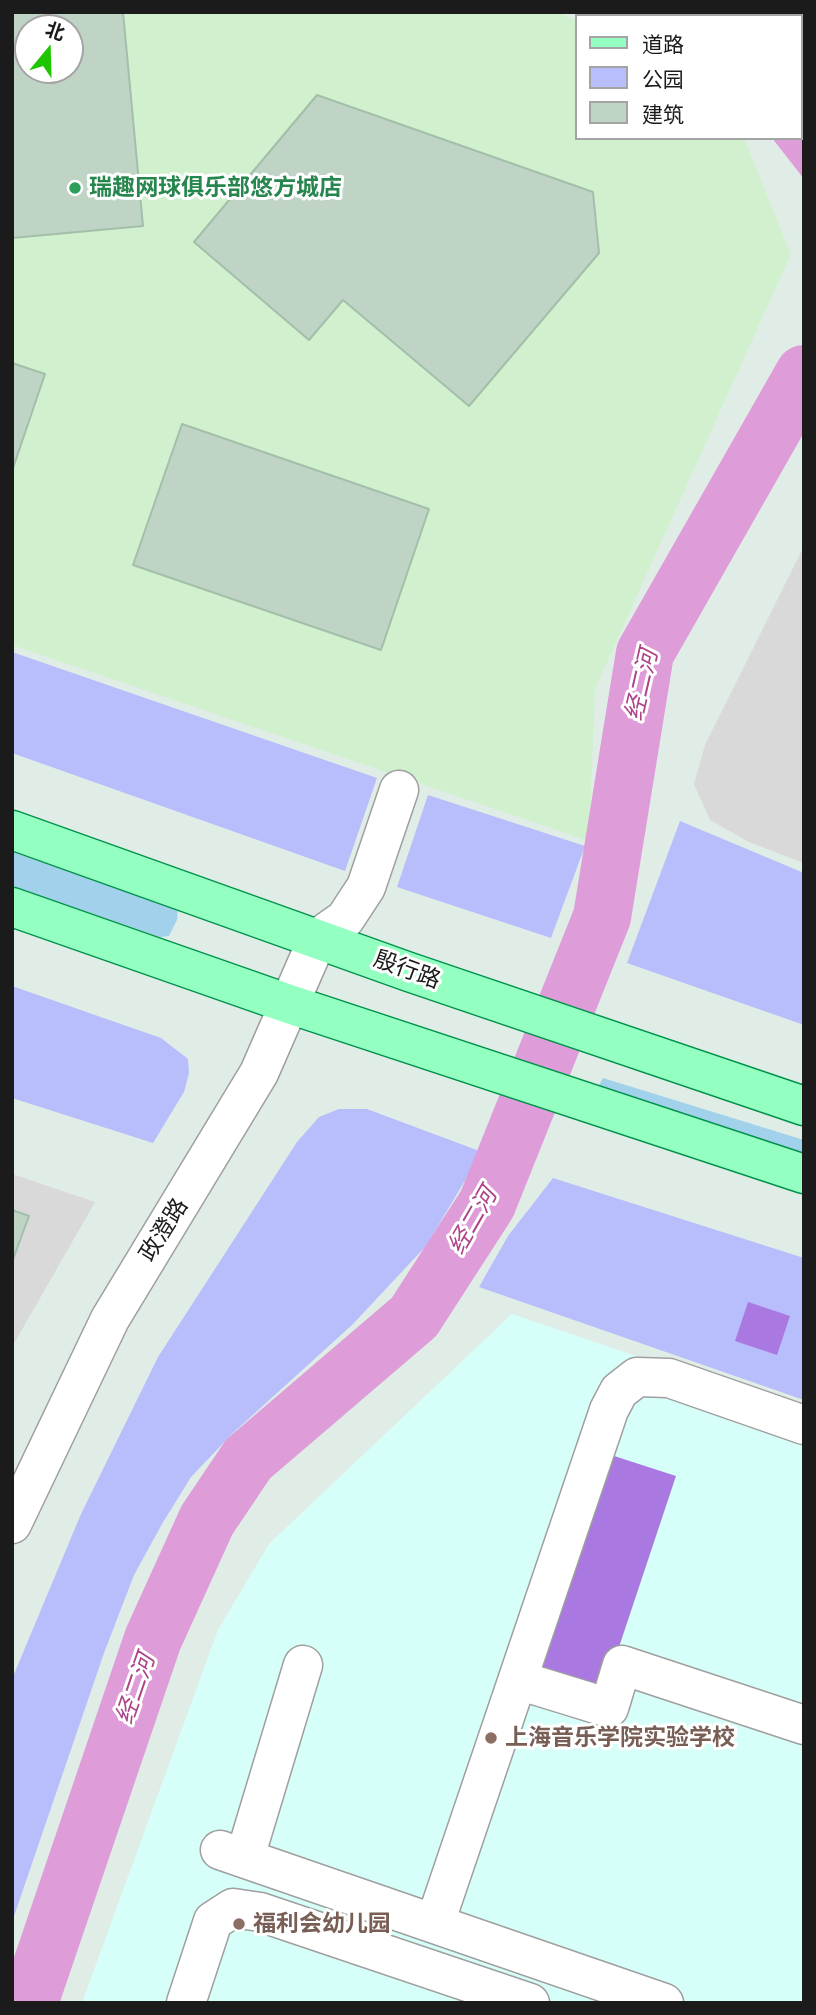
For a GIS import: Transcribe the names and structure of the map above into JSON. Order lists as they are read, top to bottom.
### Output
{
  "streets": {
    "main road": ["殷行路"],
    "street": ["政澄路"]
  },
  "crossings": [
    ["殷行路", "政澄路"]
  ],
  "water": ["经二河"],
  "places": ["瑞趣网球俱乐部悠方城店", "上海音乐学院实验学校", "福利会幼儿园"],
  "legend": ["道路", "公园", "建筑"],
  "north": "top"
}
